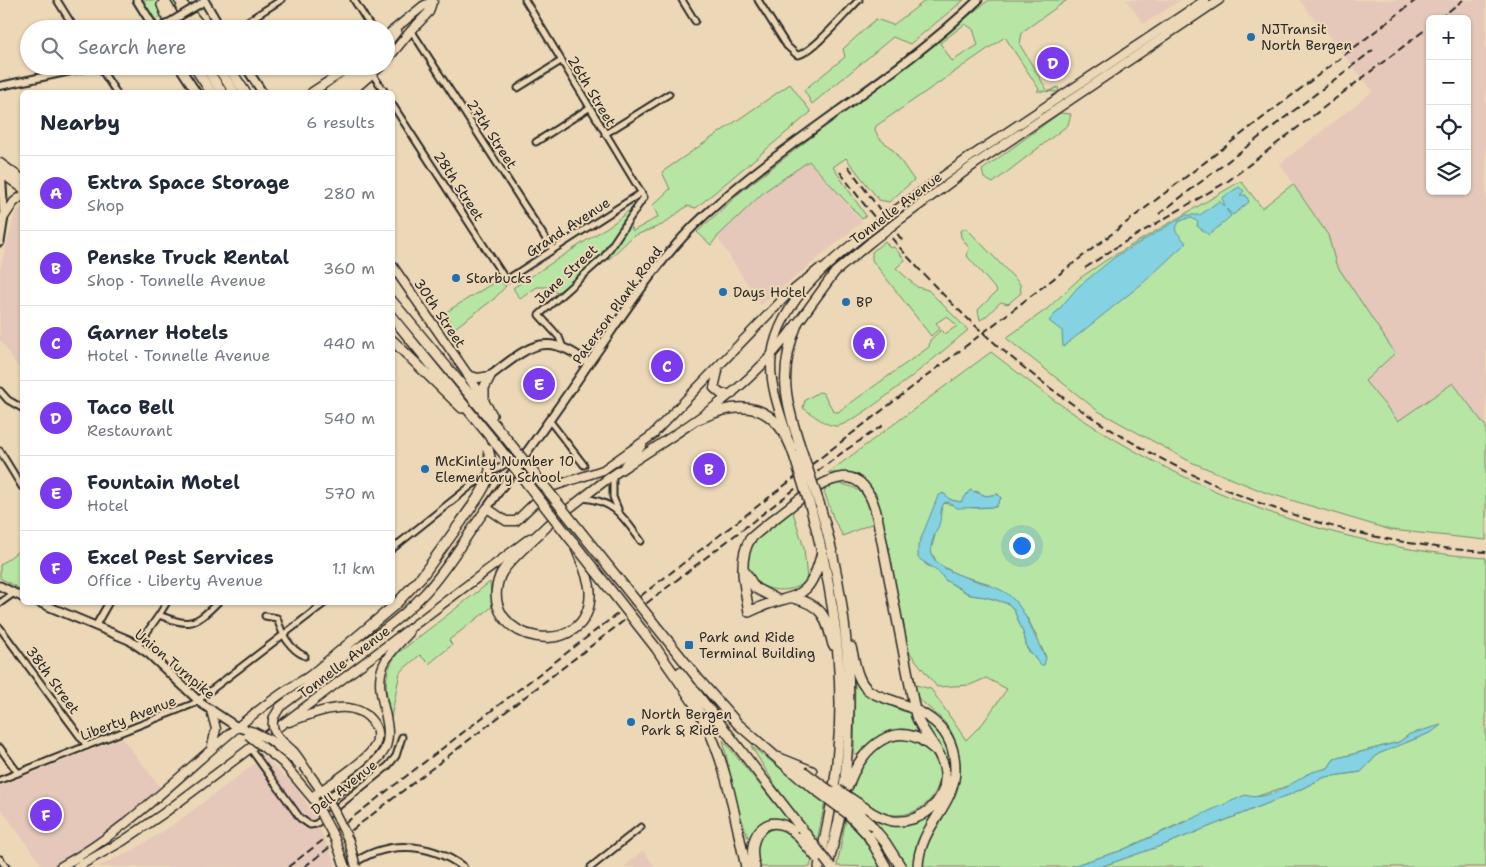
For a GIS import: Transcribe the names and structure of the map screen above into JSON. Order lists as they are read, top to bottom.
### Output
{
  "streets": {
    "main road": [
      "Tonnelle Avenue",
      "Paterson Plank Road",
      "30th Street",
      "Union Turnpike"
    ],
    "street": [
      "26th Street",
      "27th Street",
      "28th Street",
      "Grand Avenue",
      "Jane Street",
      "38th Street",
      "Liberty Avenue",
      "Dell Avenue"
    ]
  },
  "crossings": [
    ["26th Street", "Grand Avenue"],
    ["26th Street", "Jane Street"],
    ["27th Street", "Grand Avenue"],
    ["28th Street", "Grand Avenue"],
    ["Tonnelle Avenue", "Dell Avenue"],
    ["Grand Avenue", "Jane Street"],
    ["Paterson Plank Road", "Union Turnpike"],
    ["Union Turnpike", "Liberty Avenue"],
    ["38th Street", "Liberty Avenue"]
  ],
  "places": {
    "other": [
      "NJTransit North Bergen",
      "Starbucks",
      "Days Hotel",
      "BP",
      "McKinley Number 10 Elementary School",
      "North Bergen Park & Ride"
    ],
    "transit": ["Park and Ride Terminal Building"]
  },
  "page": {
    "map_buttons": ["+", "−"],
    "search": "Search here",
    "pins": [
      "D",
      "A",
      "C",
      "E",
      "B",
      "F"
    ],
    "heading": ["Nearby", "6 results"],
    "list": [
      {
        "mark": "A",
        "name": "Extra Space Storage",
        "note": "Shop",
        "value": "280 m"
      },
      {
        "mark": "B",
        "name": "Penske Truck Rental",
        "note": "Shop · Tonnelle Avenue",
        "value": "360 m"
      },
      {
        "mark": "C",
        "name": "Garner Hotels",
        "note": "Hotel · Tonnelle Avenue",
        "value": "440 m"
      },
      {
        "mark": "D",
        "name": "Taco Bell",
        "note": "Restaurant",
        "value": "540 m"
      },
      {
        "mark": "E",
        "name": "Fountain Motel",
        "note": "Hotel",
        "value": "570 m"
      },
      {
        "mark": "F",
        "name": "Excel Pest Services",
        "note": "Office · Liberty Avenue",
        "value": "1.1 km"
      }
    ]
  }
}
